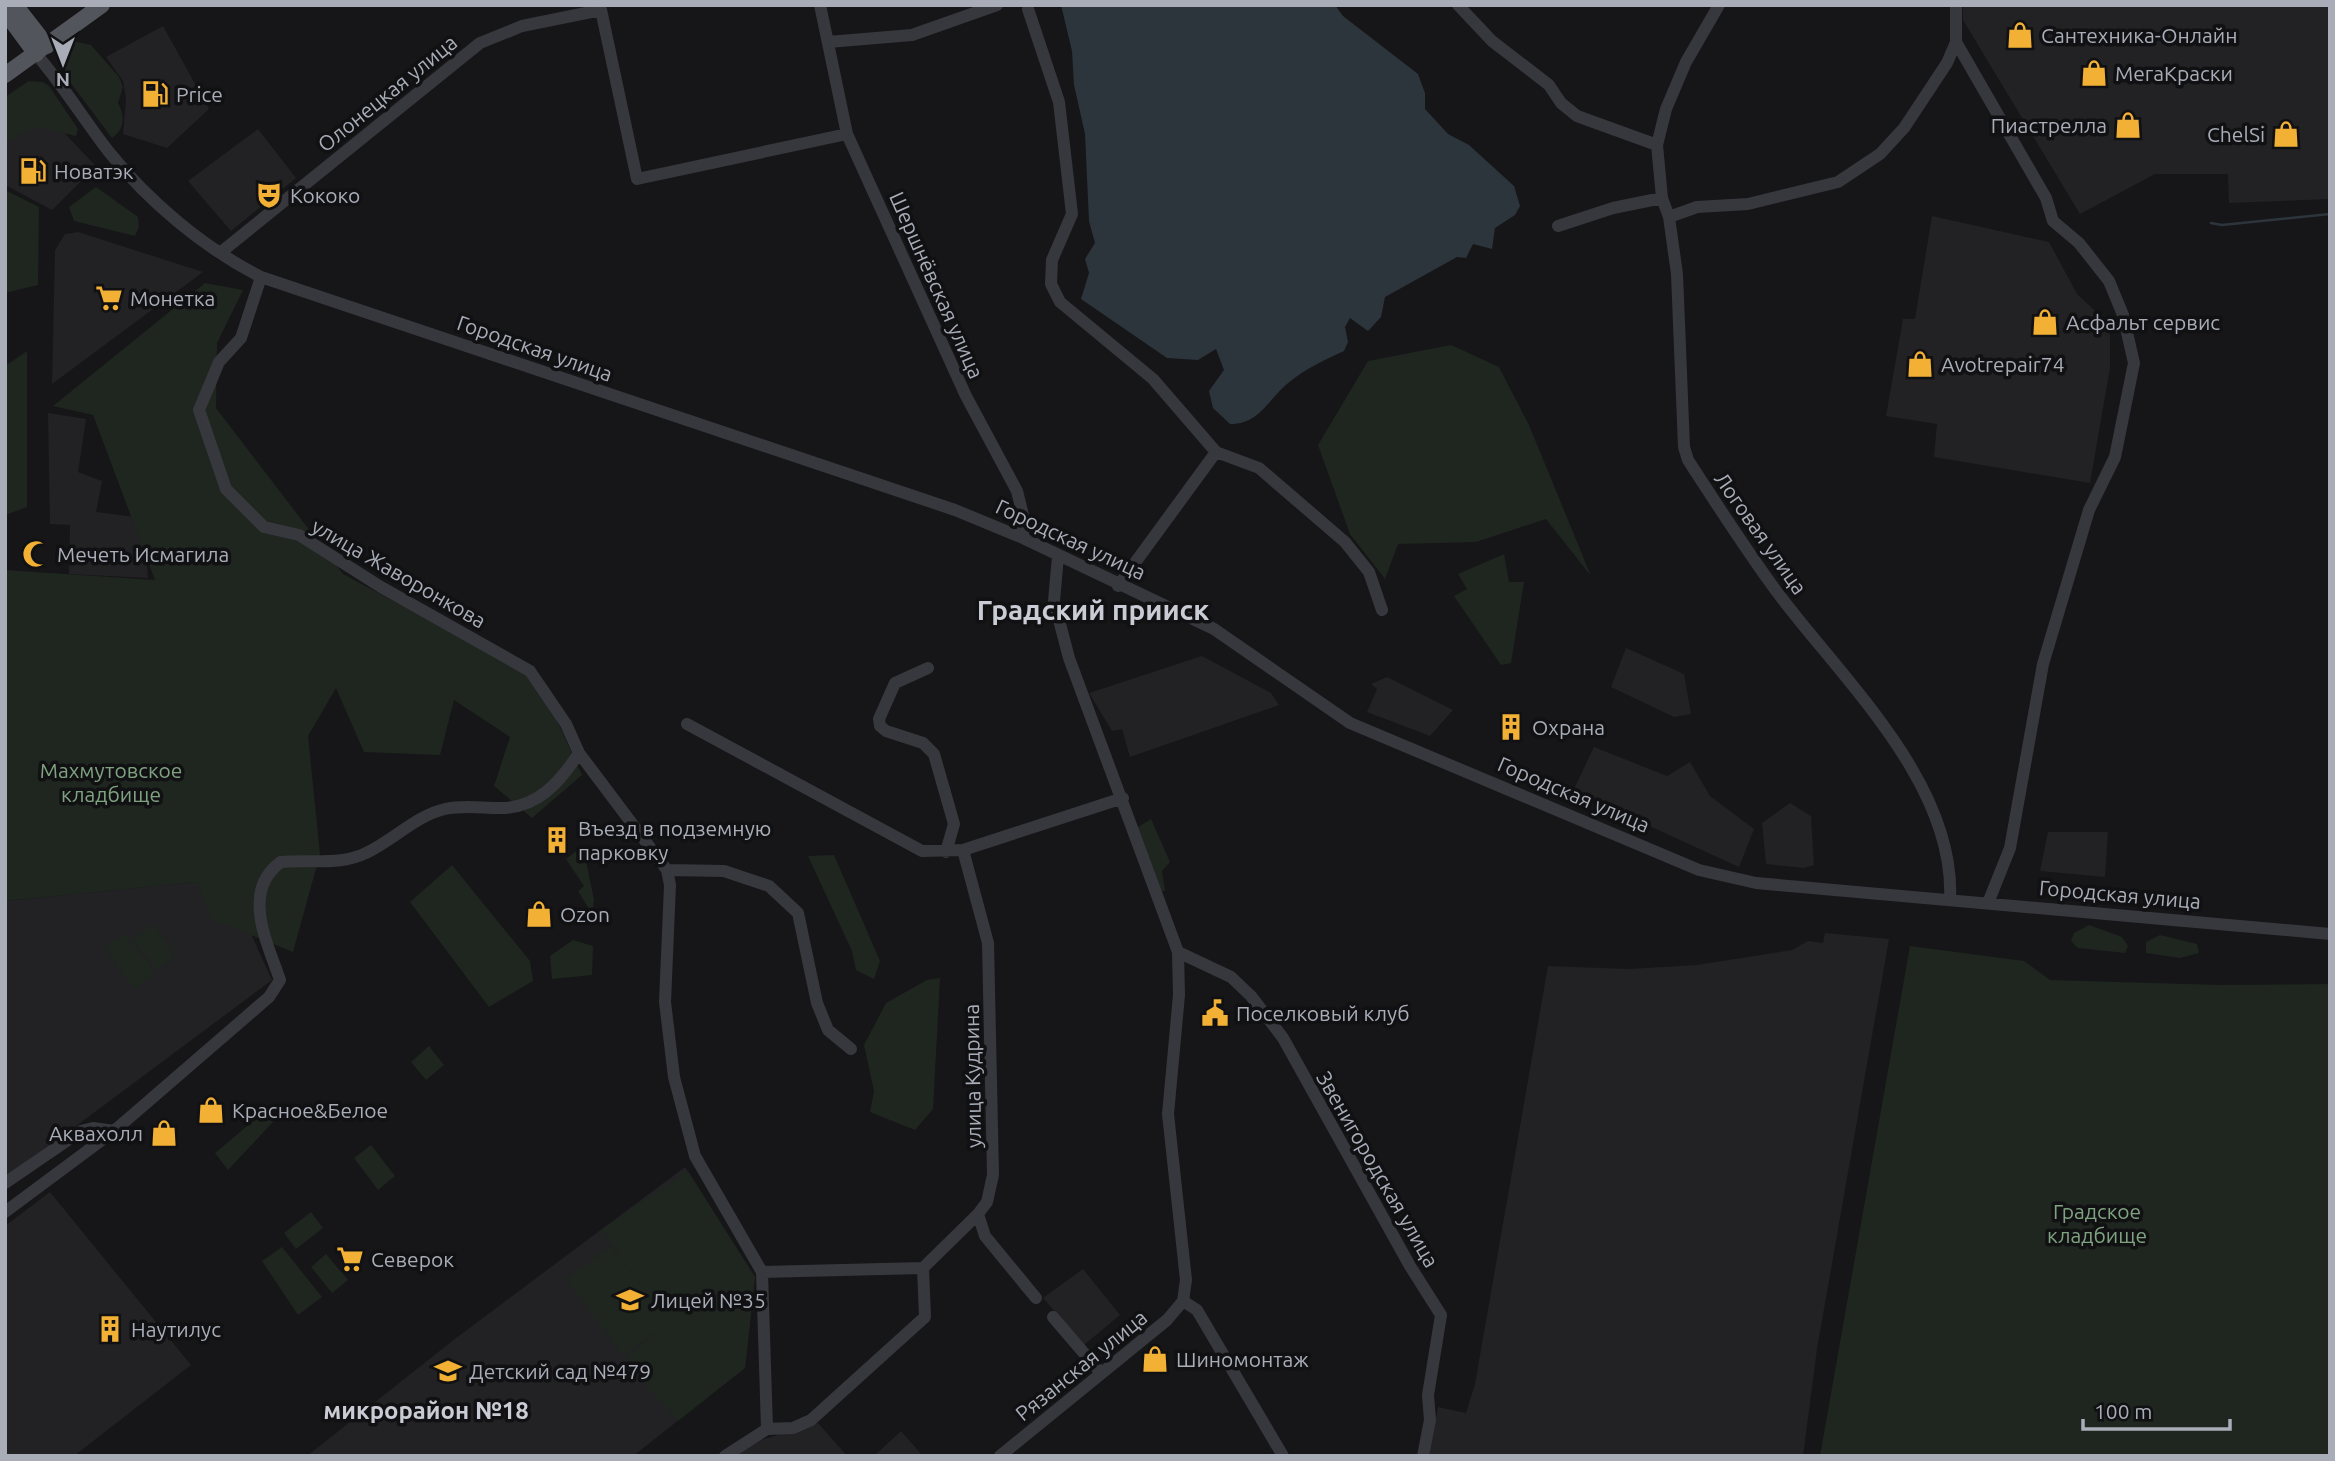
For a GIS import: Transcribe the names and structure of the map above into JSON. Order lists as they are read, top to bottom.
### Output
{
  "streets": {
    "main road": ["Городская улица"],
    "street": [
      "Олонецкая улица",
      "Шершнёвская улица",
      "Логовая улица",
      "улица Жаворонкова",
      "улица Кудрина",
      "Звенигородская улица",
      "Рязанская улица"
    ]
  },
  "crossings": [
    ["Олонецкая улица", "Городская улица"],
    ["Шершнёвская улица", "Городская улица"],
    ["Городская улица", "Логовая улица"],
    ["Городская улица", "улица Жаворонкова"]
  ],
  "districts": ["Градский прииск", "микрорайон №18"],
  "parks": ["Махмутовское кладбище", "Градское кладбище"],
  "places": {
    "shop": [
      "Сантехника-Онлайн",
      "МегаКраски",
      "Пиастрелла",
      "ChelSi",
      "Асфальт сервис",
      "Avotrepair74",
      "Ozon",
      "Красное&Белое",
      "Аквахолл",
      "Шиномонтаж"
    ],
    "fuel station": ["Price", "Новатэк"],
    "theatre": ["Кококо"],
    "supermarket": ["Монетка", "Северок"],
    "mosque": ["Мечеть Исмагила"],
    "building": ["Охрана", "Въезд в подземную парковку", "Наутилус"],
    "public building": ["Поселковый клуб"],
    "school or university": ["Лицей №35", "Детский сад №479"]
  },
  "scale_bar": "100 m",
  "north": "bottom"
}
